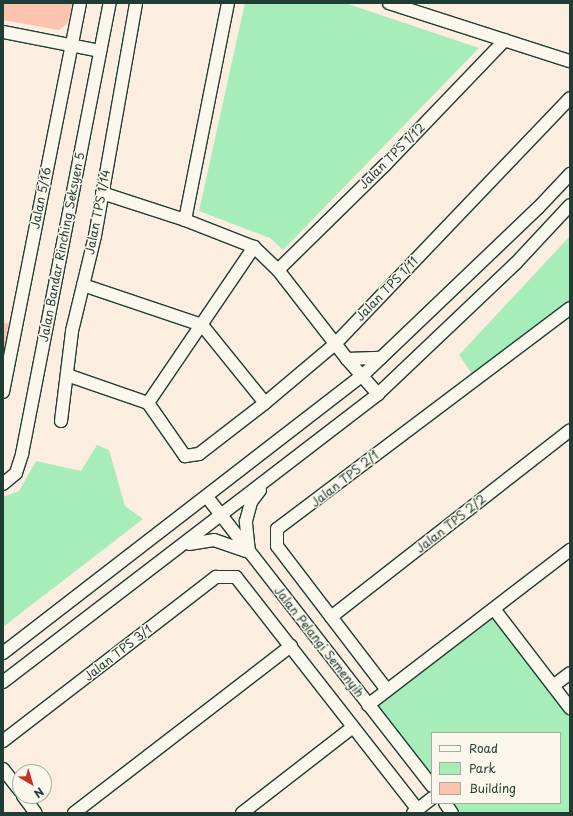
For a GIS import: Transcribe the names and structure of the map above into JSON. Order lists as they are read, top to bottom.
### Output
{
  "streets": {
    "street": [
      "Jalan TPS 1/12",
      "Jalan 5/16",
      "Jalan TPS 1/14",
      "Jalan Bandar Rinching Seksyen 5",
      "Jalan TPS 1/11",
      "Jalan TPS 2/1",
      "Jalan TPS 2/2",
      "Jalan Pelangi Semenyih",
      "Jalan TPS 3/1"
    ]
  },
  "crossings": [
    ["Jalan TPS 2/1", "Jalan TPS 2/2"]
  ],
  "legend": ["Road", "Park", "Building"],
  "north": "bottom right"
}
